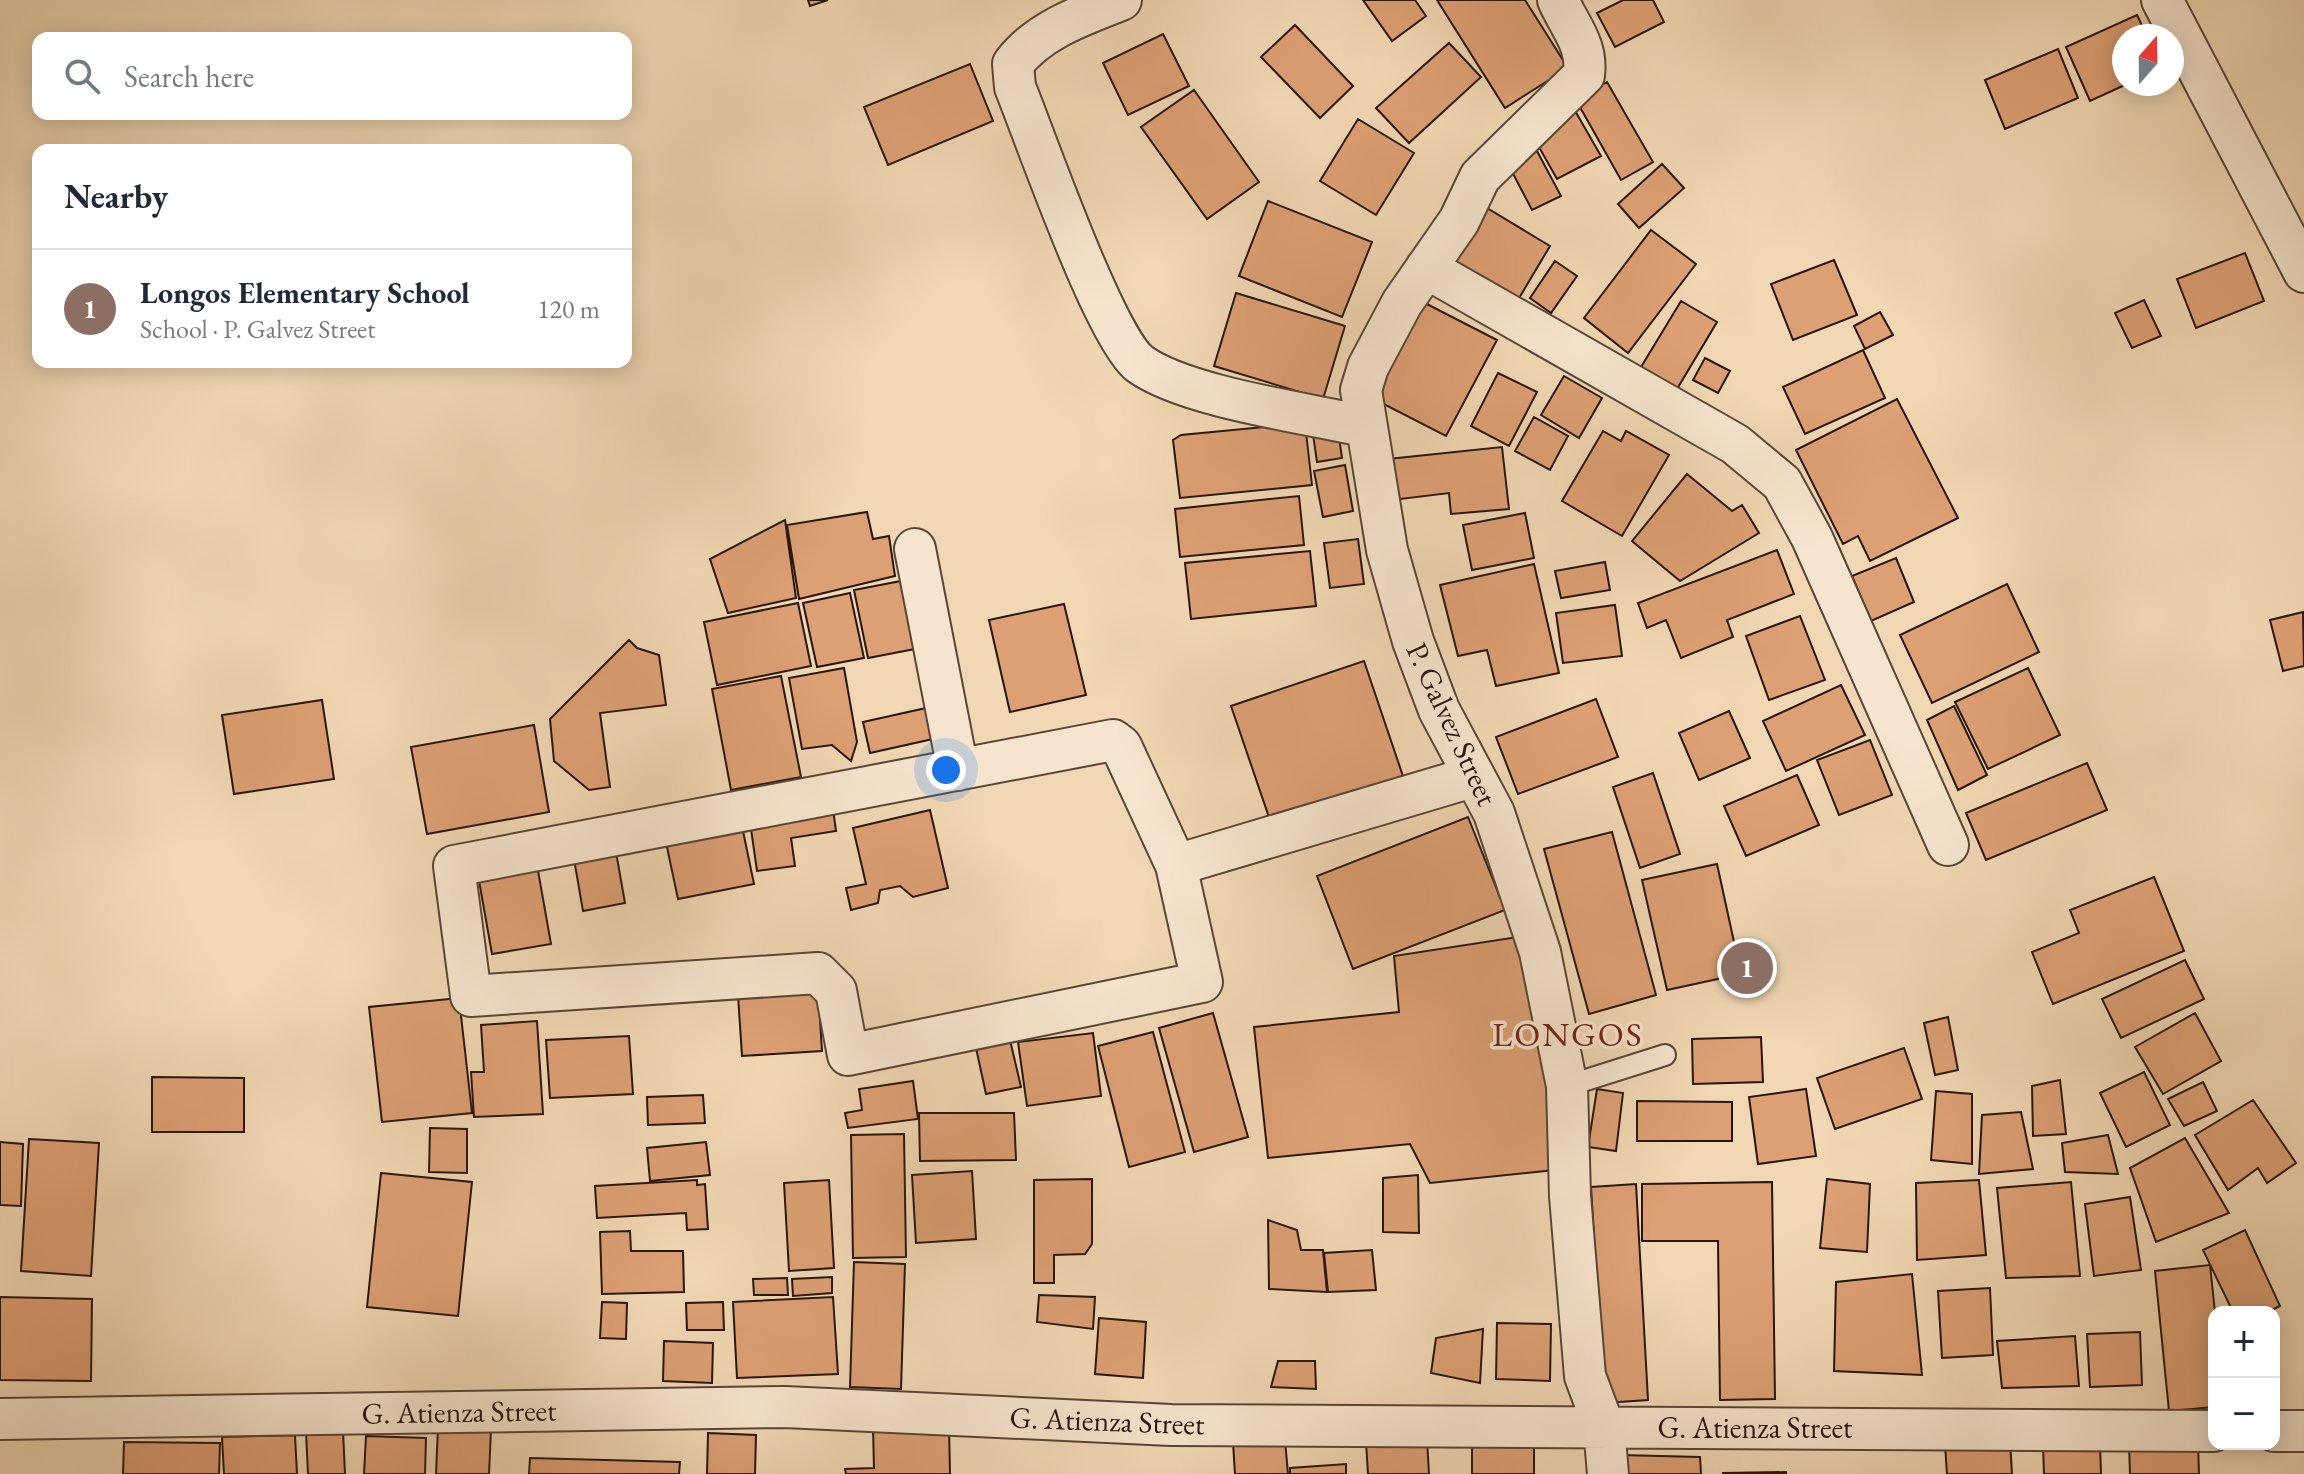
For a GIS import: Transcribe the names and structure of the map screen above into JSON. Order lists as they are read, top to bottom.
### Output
{
  "streets": {
    "street": ["P. Galvez Street", "G. Atienza Street"]
  },
  "crossings": [
    ["P. Galvez Street", "G. Atienza Street"]
  ],
  "districts": ["LONGOS"],
  "north": "top",
  "page": {
    "search": "Search here",
    "heading": "Nearby",
    "list": [
      {
        "mark": "1",
        "name": "Longos Elementary School",
        "note": "School · P. Galvez Street",
        "value": "120 m"
      }
    ],
    "pins": "1",
    "map_buttons": ["+", "−"]
  }
}
